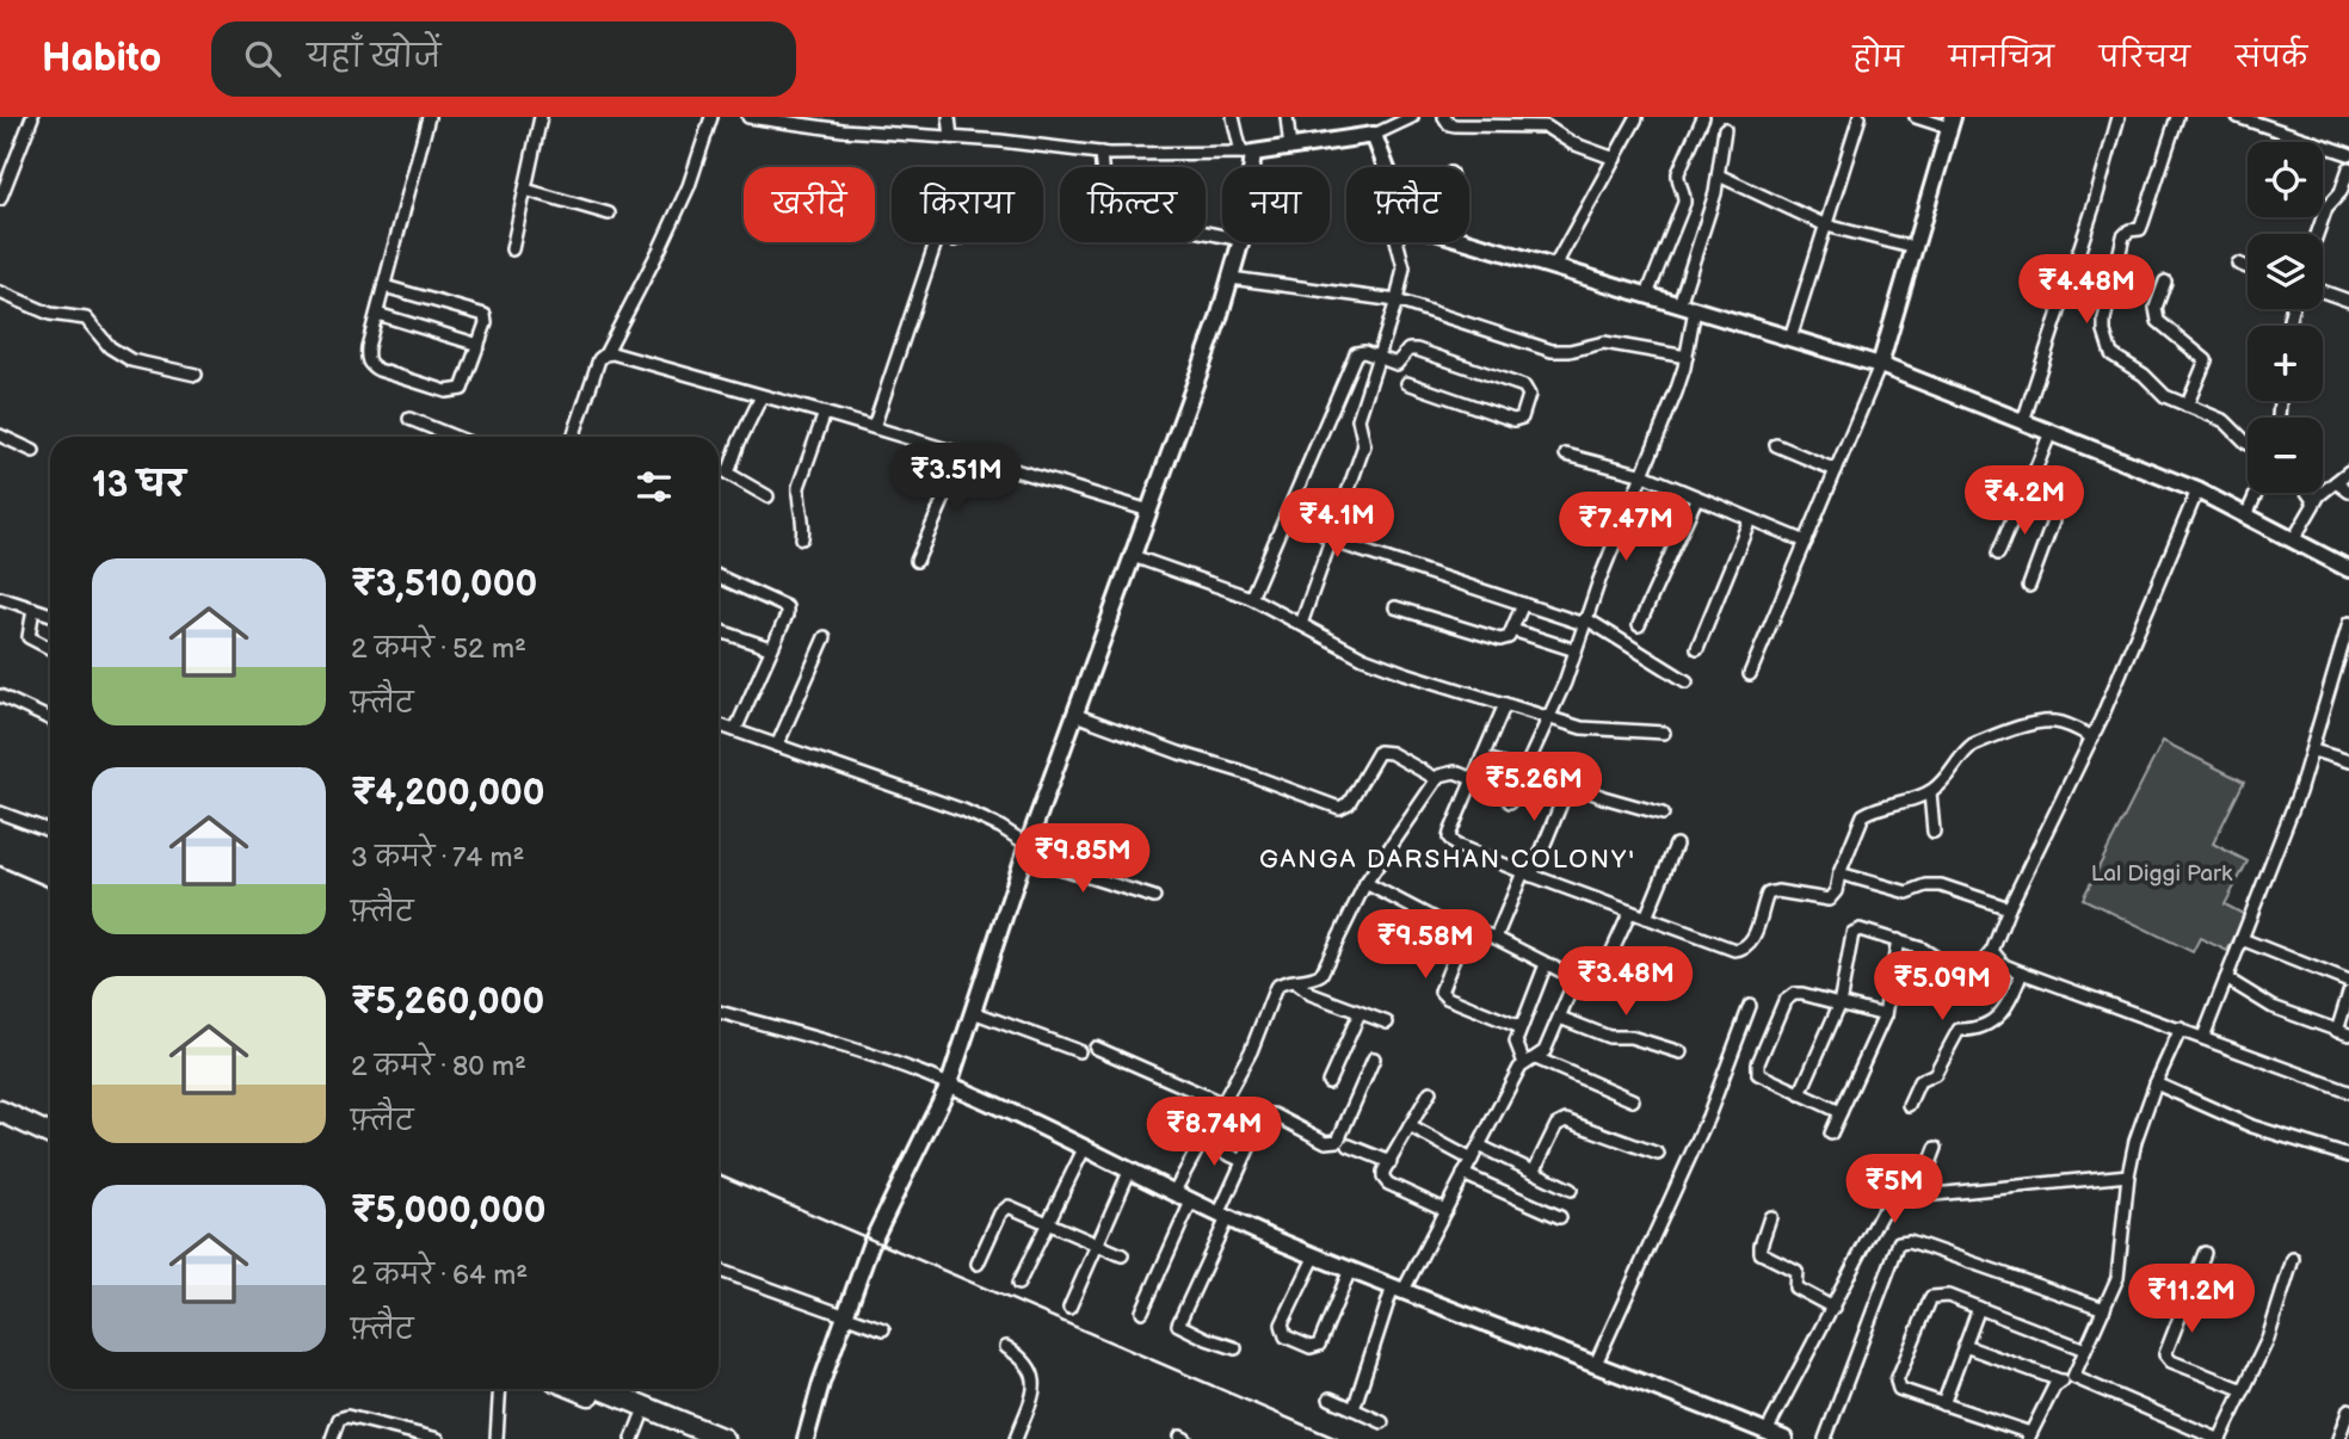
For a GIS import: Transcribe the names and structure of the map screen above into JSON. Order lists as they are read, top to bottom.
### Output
{
  "districts": ["GANGA DARSHAN COLONY'"],
  "parks": ["Lal Diggi Park"],
  "page": {
    "header": "Habito",
    "search": "यहाँ खोजें",
    "nav": [
      "होम",
      "मानचित्र",
      "परिचय",
      "संपर्क"
    ],
    "map_buttons": ["+", "−"],
    "chip": [
      "खरीदें",
      "किराया",
      "फ़िल्टर",
      "नया",
      "फ़्लैट"
    ],
    "price": [
      "₹4.48M",
      "₹3.51M",
      "₹4.2M",
      "₹4.1M",
      "₹7.47M",
      "₹5.26M",
      "₹9.85M",
      "₹9.58M",
      "₹3.48M",
      "₹5.09M",
      "₹8.74M",
      "₹5M",
      "₹11.2M"
    ],
    "heading": "13 घर",
    "list": [
      {
        "name": "₹3,510,000",
        "note": "2 कमरे · 52 m² · फ़्लैट"
      },
      {
        "name": "₹4,200,000",
        "note": "3 कमरे · 74 m² · फ़्लैट"
      },
      {
        "name": "₹5,260,000",
        "note": "2 कमरे · 80 m² · फ़्लैट"
      },
      {
        "name": "₹5,000,000",
        "note": "2 कमरे · 64 m² · फ़्लैट"
      }
    ]
  }
}
